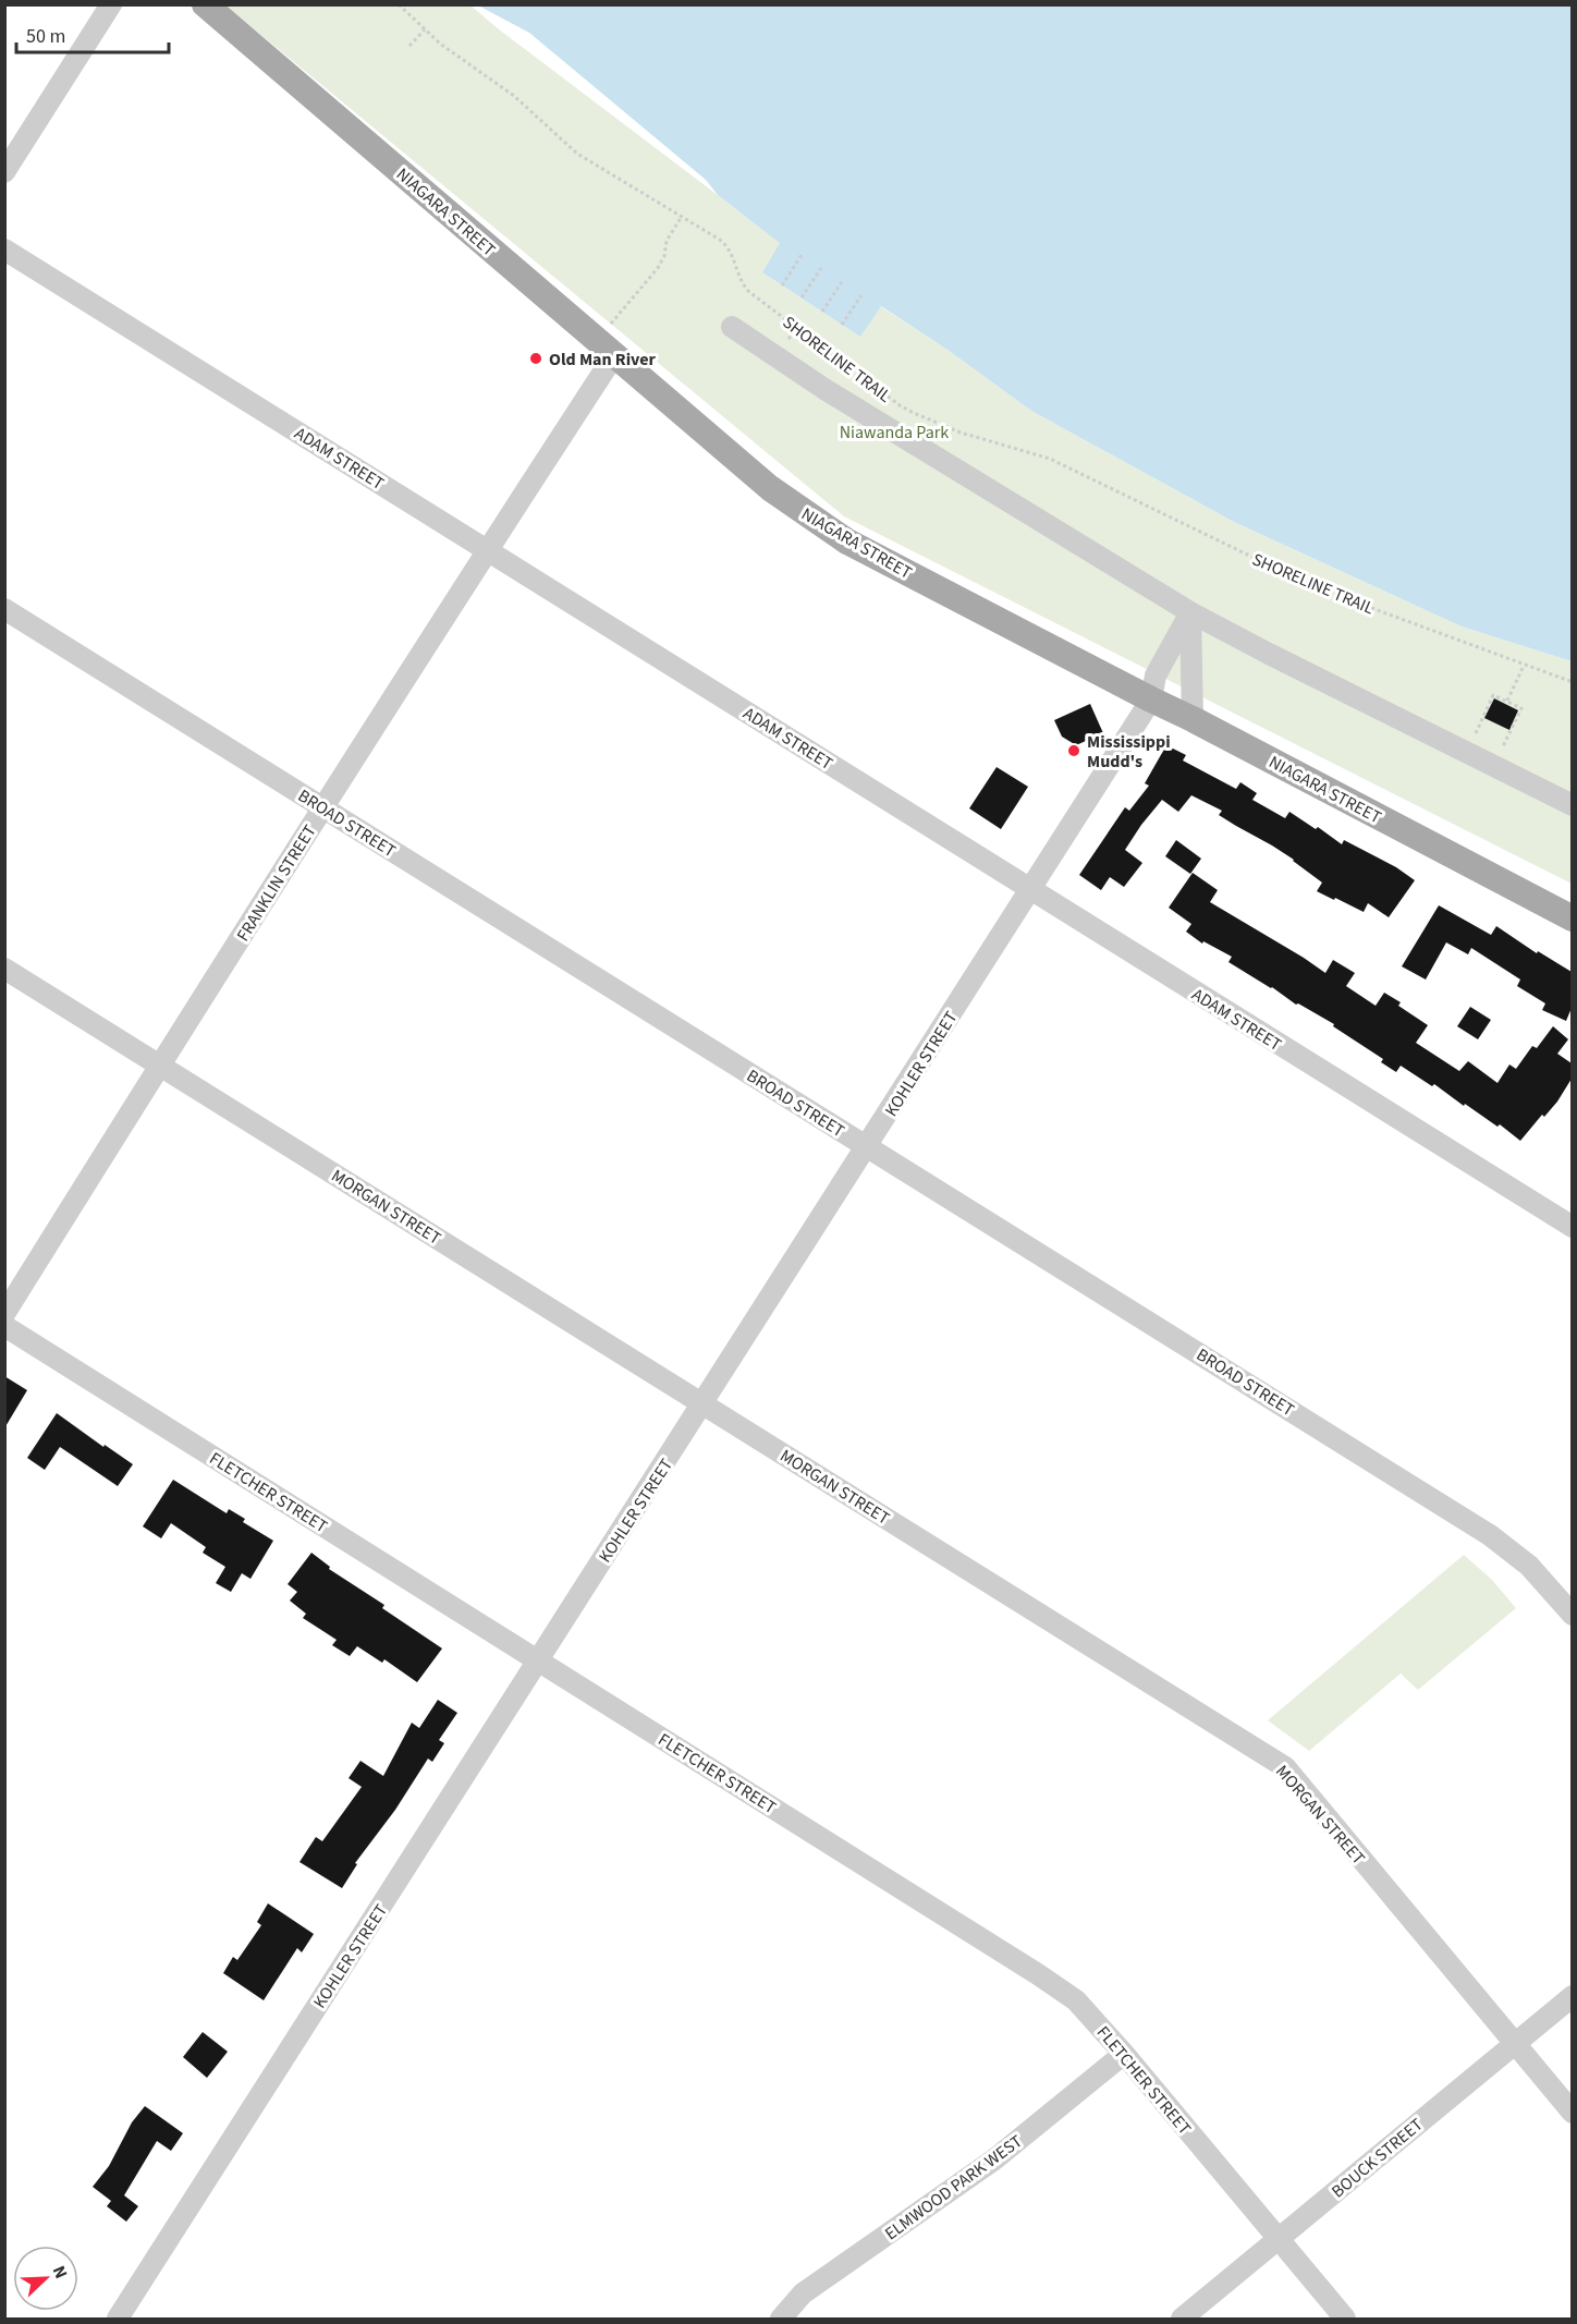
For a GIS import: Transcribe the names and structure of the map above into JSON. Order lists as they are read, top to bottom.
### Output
{
  "streets": {
    "main road": ["NIAGARA STREET"],
    "street": [
      "ADAM STREET",
      "BROAD STREET",
      "FRANKLIN STREET",
      "KOHLER STREET",
      "MORGAN STREET",
      "FLETCHER STREET",
      "BOUCK STREET",
      "ELMWOOD PARK WEST"
    ],
    "path": ["SHORELINE TRAIL"]
  },
  "crossings": [
    ["NIAGARA STREET", "FRANKLIN STREET"],
    ["NIAGARA STREET", "KOHLER STREET"],
    ["ADAM STREET", "FRANKLIN STREET"],
    ["ADAM STREET", "KOHLER STREET"],
    ["BROAD STREET", "FRANKLIN STREET"],
    ["BROAD STREET", "KOHLER STREET"],
    ["FRANKLIN STREET", "MORGAN STREET"],
    ["KOHLER STREET", "MORGAN STREET"],
    ["KOHLER STREET", "FLETCHER STREET"],
    ["MORGAN STREET", "BOUCK STREET"],
    ["FLETCHER STREET", "BOUCK STREET"],
    ["FLETCHER STREET", "ELMWOOD PARK WEST"]
  ],
  "parks": ["Niawanda Park"],
  "places": ["Old Man River", "Mississippi Mudd's"],
  "scale_bar": "50 m",
  "north": "top right"
}
